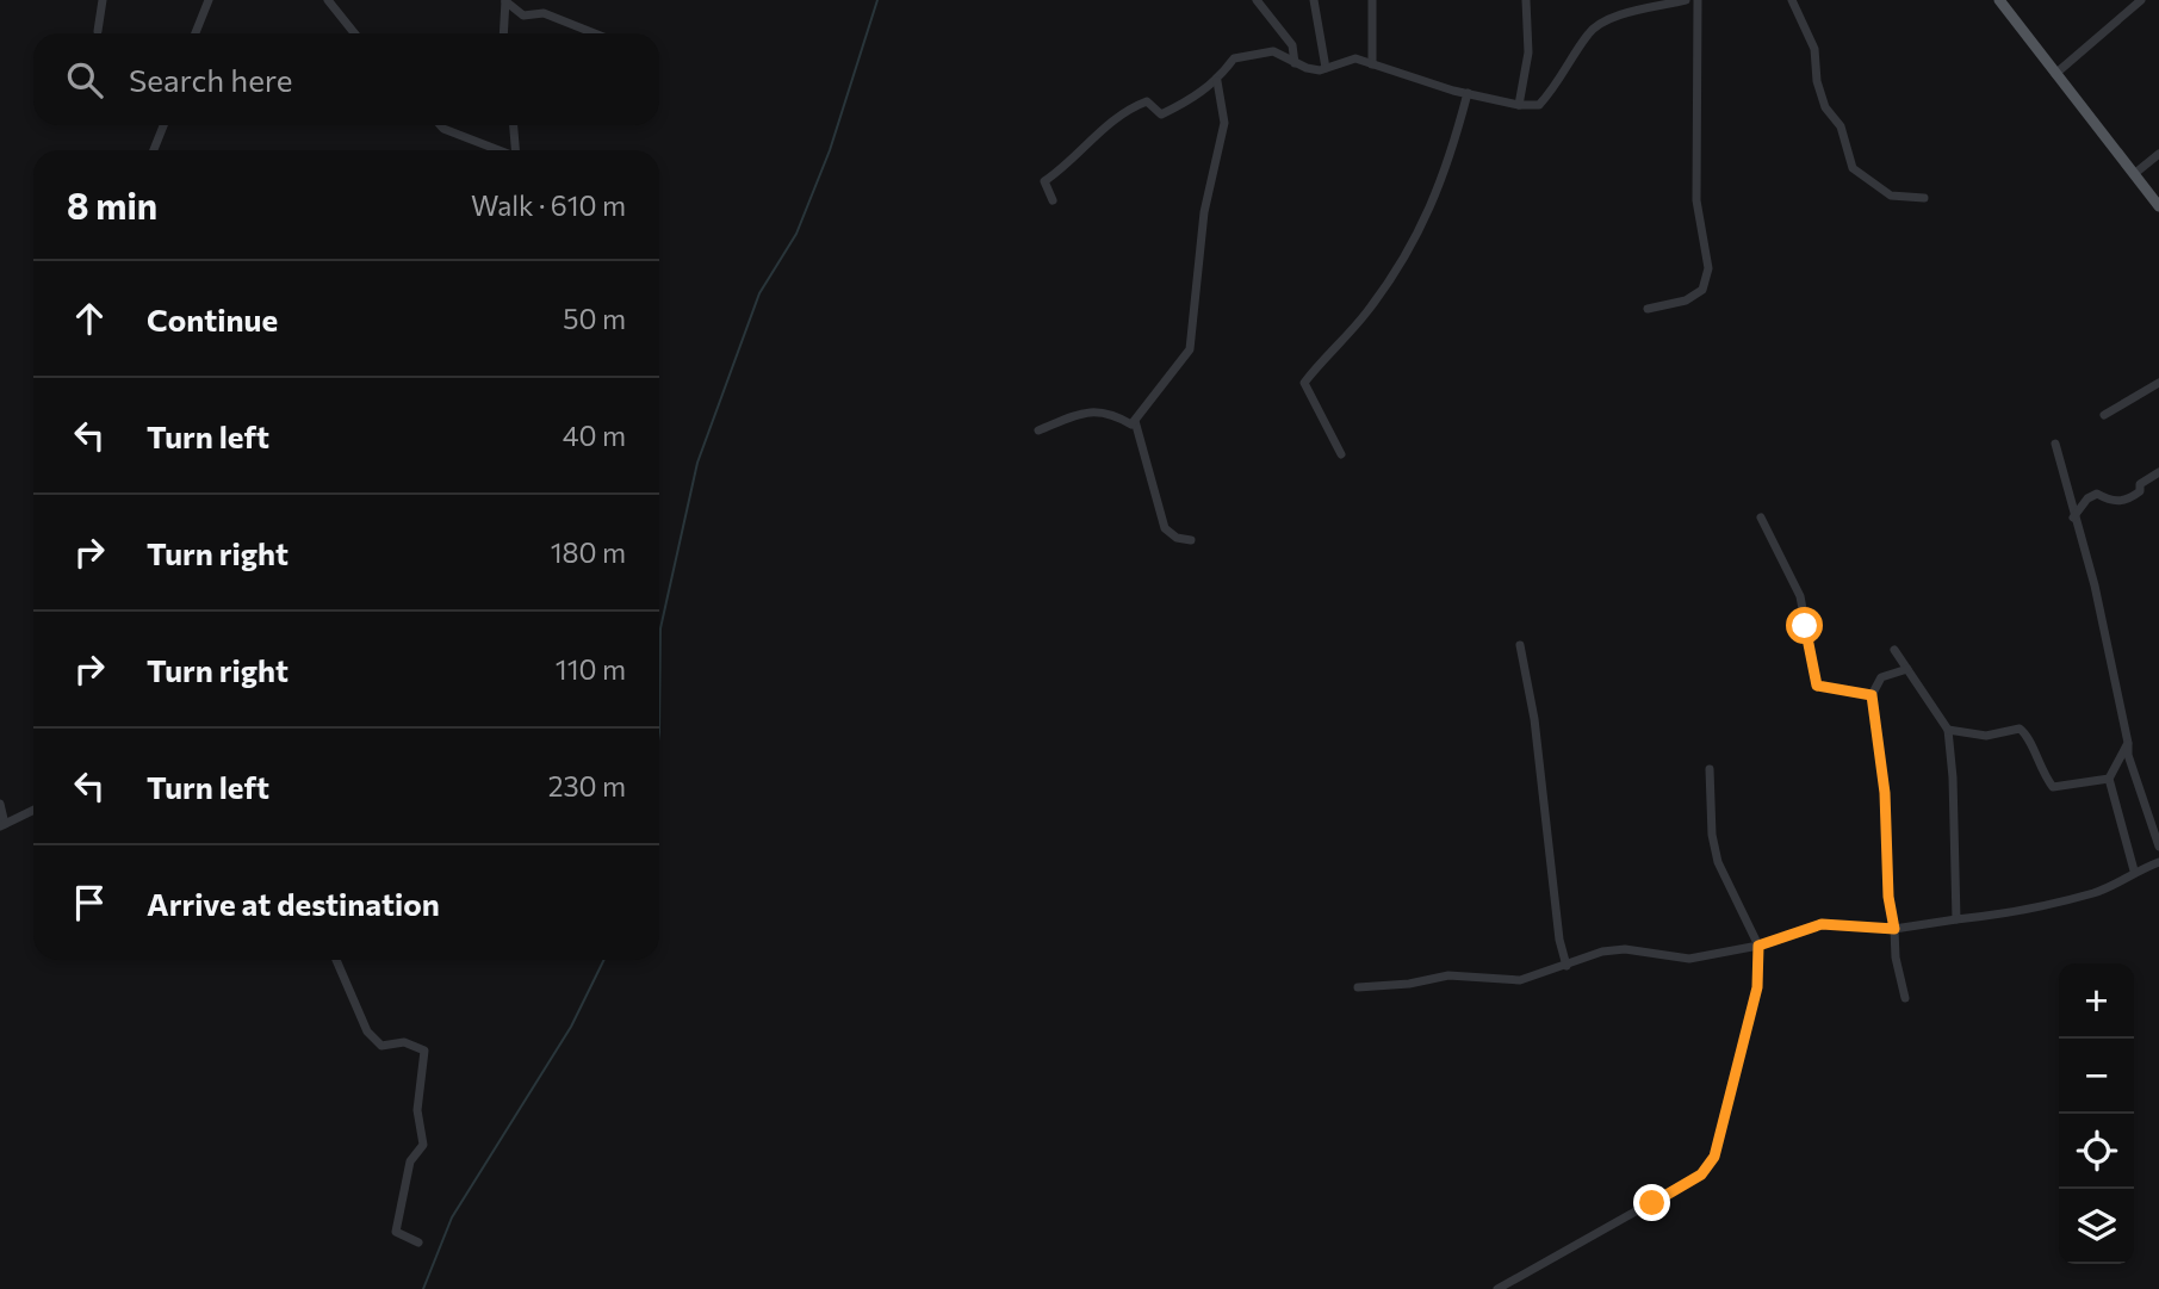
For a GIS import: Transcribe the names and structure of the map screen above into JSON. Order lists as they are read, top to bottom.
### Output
{
  "page": {
    "search": "Search here",
    "heading": ["8 min", "Walk · 610 m"],
    "list": [
      ["Continue", "50 m"],
      ["Turn left", "40 m"],
      ["Turn right", "180 m"],
      ["Turn right", "110 m"],
      ["Turn left", "230 m"],
      "Arrive at destination"
    ],
    "map_buttons": ["+", "−"]
  }
}
